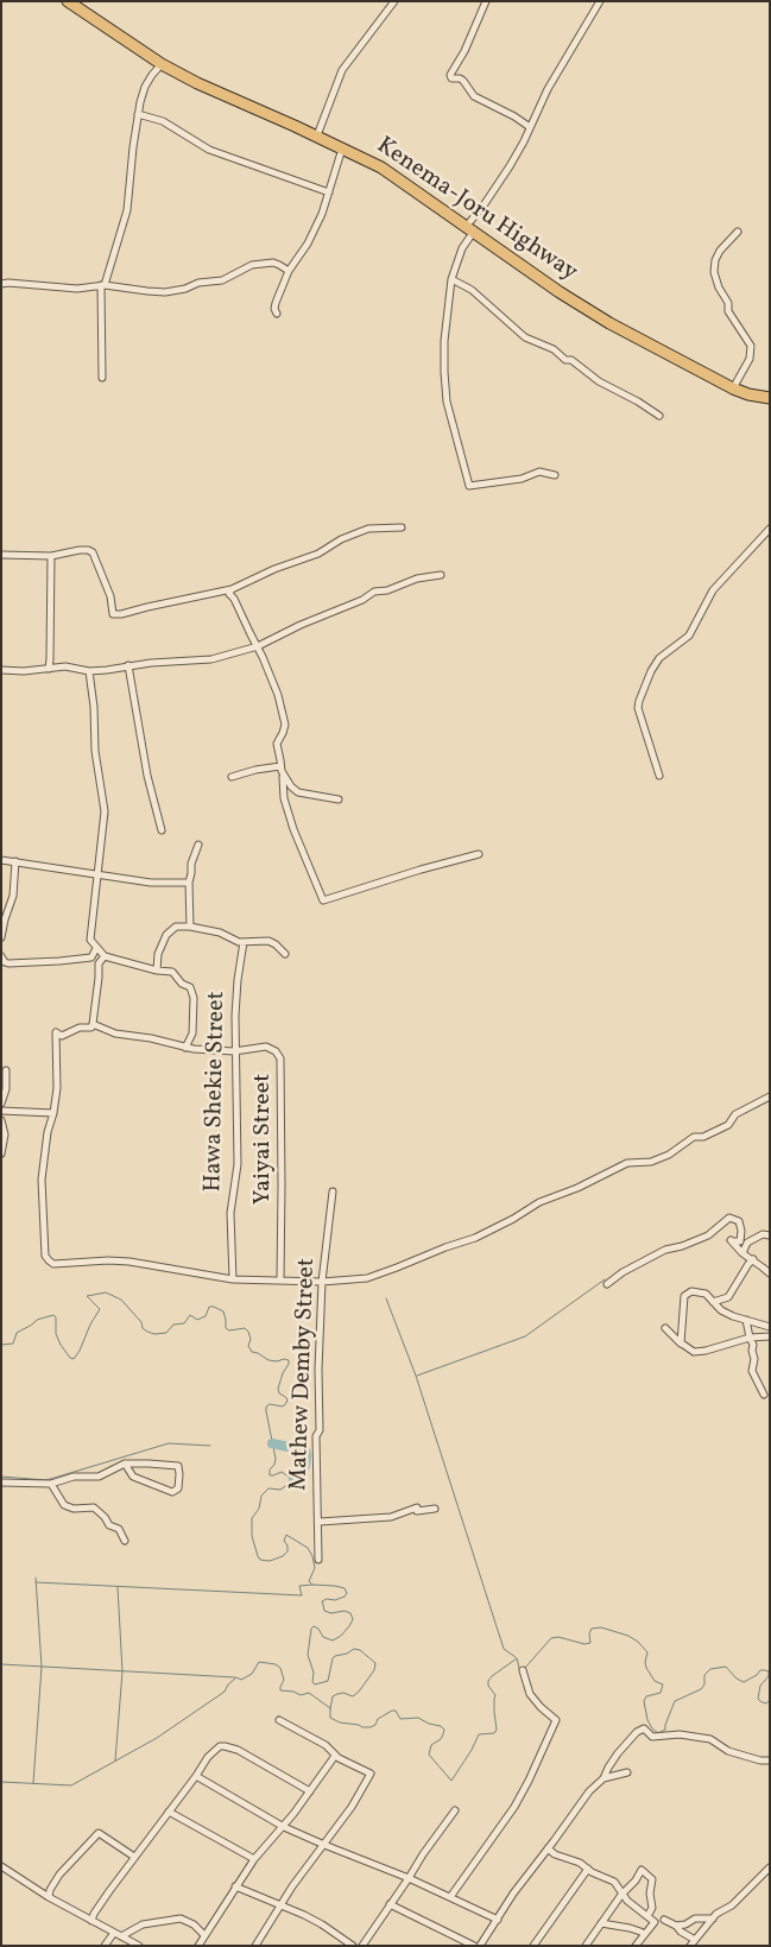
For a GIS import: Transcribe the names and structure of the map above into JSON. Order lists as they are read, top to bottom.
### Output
{
  "streets": {
    "highway": ["Kenema-Joru Highway"],
    "street": ["Hawa Shekie Street", "Yaiyai Street", "Mathew Demby Street"]
  },
  "crossings": [
    ["Hawa Shekie Street", "Yaiyai Street"]
  ]
}
